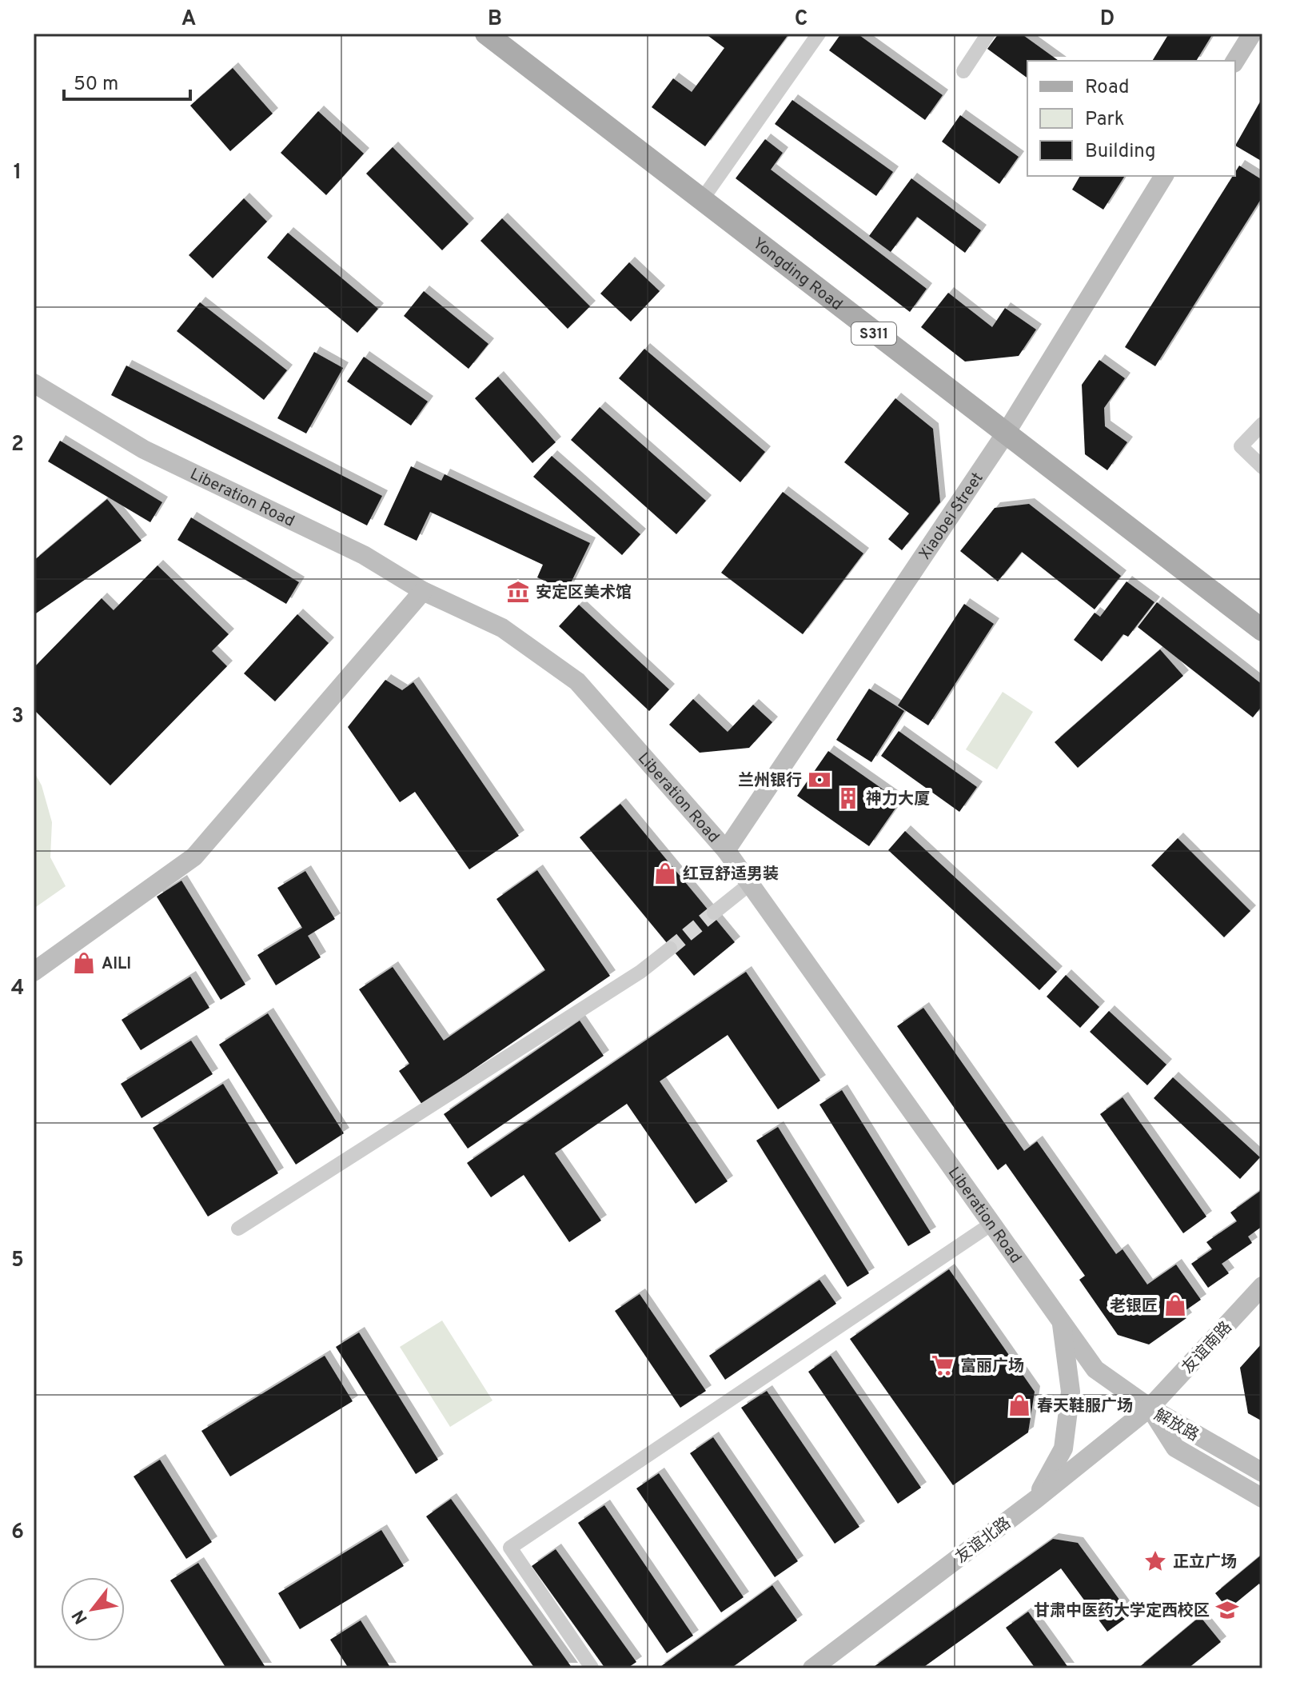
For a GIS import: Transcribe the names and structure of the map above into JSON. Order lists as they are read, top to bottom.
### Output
{
  "streets": {
    "main road": [
      "Yongding Road",
      "S311",
      "Liberation Road",
      "Xiaobei Street",
      "友谊南路",
      "解放路",
      "友谊北路"
    ]
  },
  "crossings": [
    ["Yongding Road", "Xiaobei Street"],
    ["Liberation Road", "Xiaobei Street"],
    ["Liberation Road", "友谊南路"],
    ["Liberation Road", "解放路"],
    ["Liberation Road", "友谊北路"],
    ["友谊南路", "解放路"],
    ["友谊南路", "友谊北路"],
    ["解放路", "友谊北路"]
  ],
  "places": {
    "museum": ["安定区美术馆"],
    "bank": ["兰州银行"],
    "building": ["神力大厦"],
    "shop": [
      "红豆舒适男装",
      "AILI",
      "老银匠",
      "春天鞋服广场"
    ],
    "supermarket": ["富丽广场"],
    "place": ["正立广场"],
    "school or university": ["甘肃中医药大学定西校区"]
  },
  "legend": ["Road", "Park", "Building"],
  "scale_bar": "50 m",
  "north": "bottom left",
  "grid": {
    "columns": [
      "A",
      "B",
      "C",
      "D"
    ],
    "rows": [
      "1",
      "2",
      "3",
      "4",
      "5",
      "6"
    ]
  }
}
